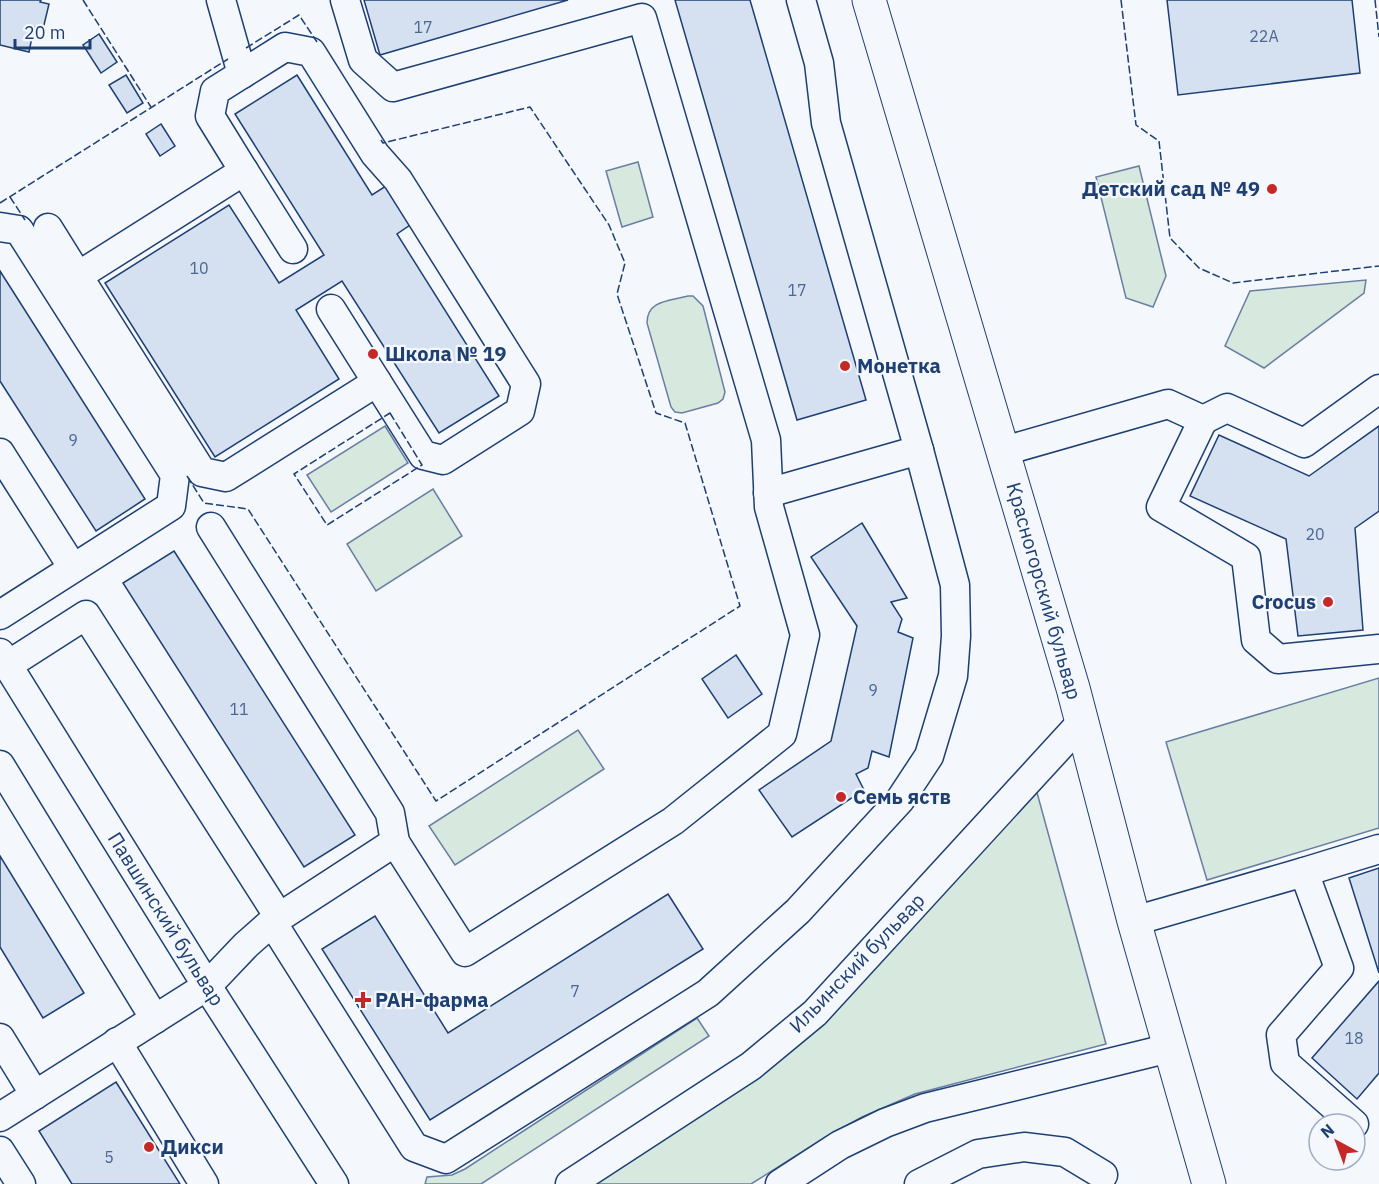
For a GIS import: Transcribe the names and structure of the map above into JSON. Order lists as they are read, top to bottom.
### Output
{
  "streets": {
    "main road": ["Красногорский бульвар"],
    "street": ["Павшинский бульвар", "Ильинский бульвар"]
  },
  "crossings": [
    ["Красногорский бульвар", "Ильинский бульвар"]
  ],
  "places": {
    "other": [
      "Детский сад № 49",
      "Школа № 19",
      "Монетка",
      "Crocus",
      "Семь яств",
      "Дикси"
    ],
    "health": ["РАН-фарма"]
  },
  "house_numbers": [
    "17",
    "22А",
    "10",
    "17",
    "9",
    "20",
    "9",
    "11",
    "7",
    "18",
    "5"
  ],
  "scale_bar": "20 m",
  "north": "top left"
}
